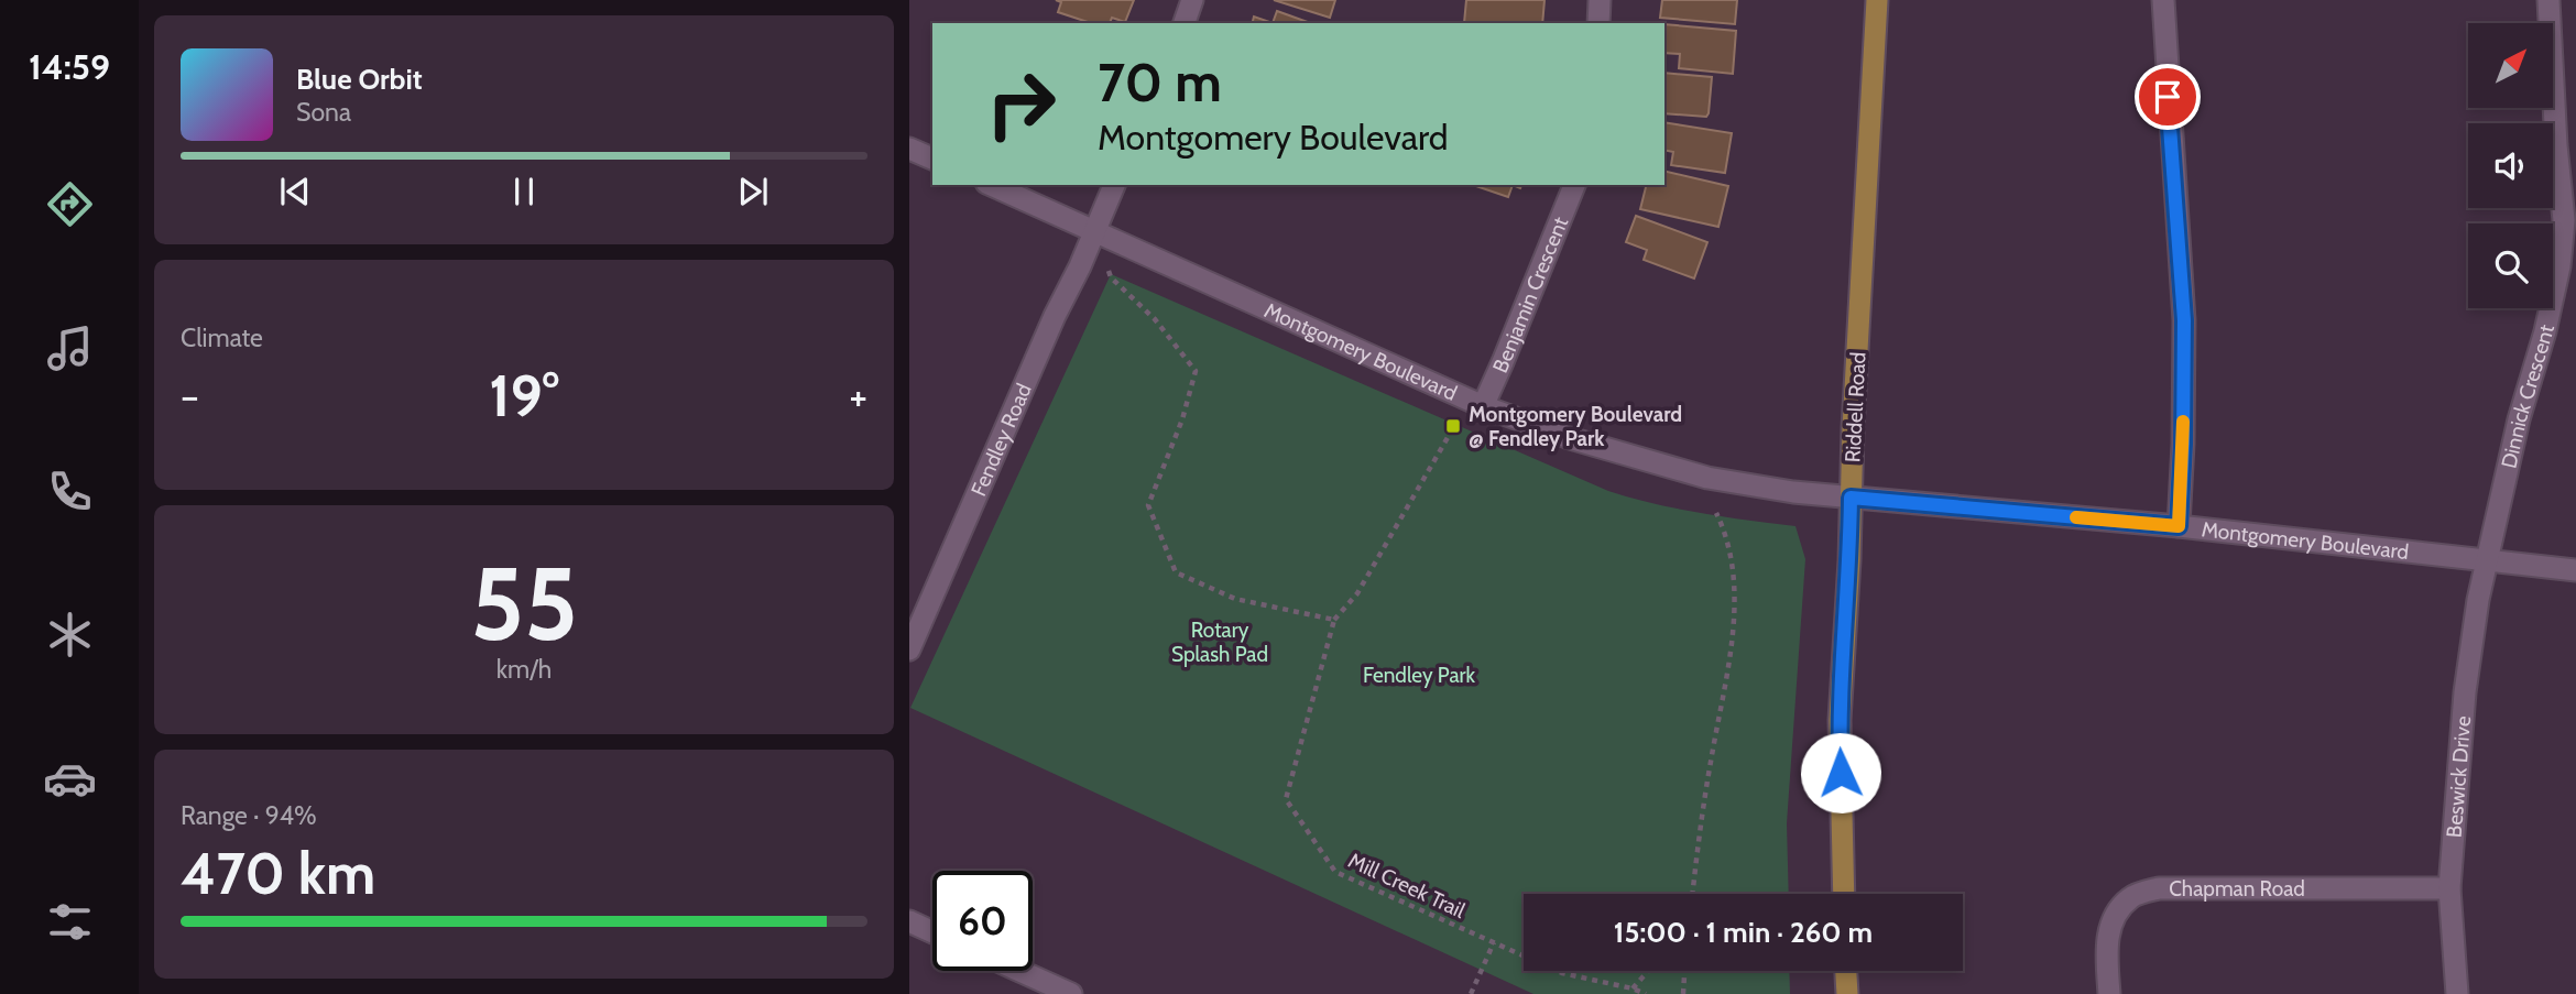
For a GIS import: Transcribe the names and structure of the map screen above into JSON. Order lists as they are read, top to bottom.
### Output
{
  "streets": {
    "main road": ["Riddell Road"],
    "street": [
      "Benjamin Crescent",
      "Montgomery Boulevard",
      "Dinnick Crescent",
      "Fendley Road",
      "Beswick Drive",
      "Chapman Road"
    ],
    "path": ["Mill Creek Trail"]
  },
  "crossings": [
    ["Benjamin Crescent", "Montgomery Boulevard"],
    ["Montgomery Boulevard", "Dinnick Crescent"],
    ["Montgomery Boulevard", "Riddell Road"],
    ["Montgomery Boulevard", "Fendley Road"],
    ["Montgomery Boulevard", "Beswick Drive"],
    ["Dinnick Crescent", "Beswick Drive"],
    ["Beswick Drive", "Chapman Road"]
  ],
  "parks": ["Rotary Splash Pad", "Fendley Park"],
  "places": {
    "transit": ["Montgomery Boulevard @ Fendley Park"]
  },
  "north": "top right",
  "page": {
    "tabs": "14:59",
    "turn": ["70 m", "Montgomery Boulevard"],
    "song": ["Blue Orbit", "Sona"],
    "tile": [
      "Climate",
      ["55", "km/h"],
      ["Range · 94%", "470 km"]
    ],
    "heat": ["−", "19°", "+"],
    "limit": "60",
    "trip": "15:00 · 1 min · 260 m"
  }
}
